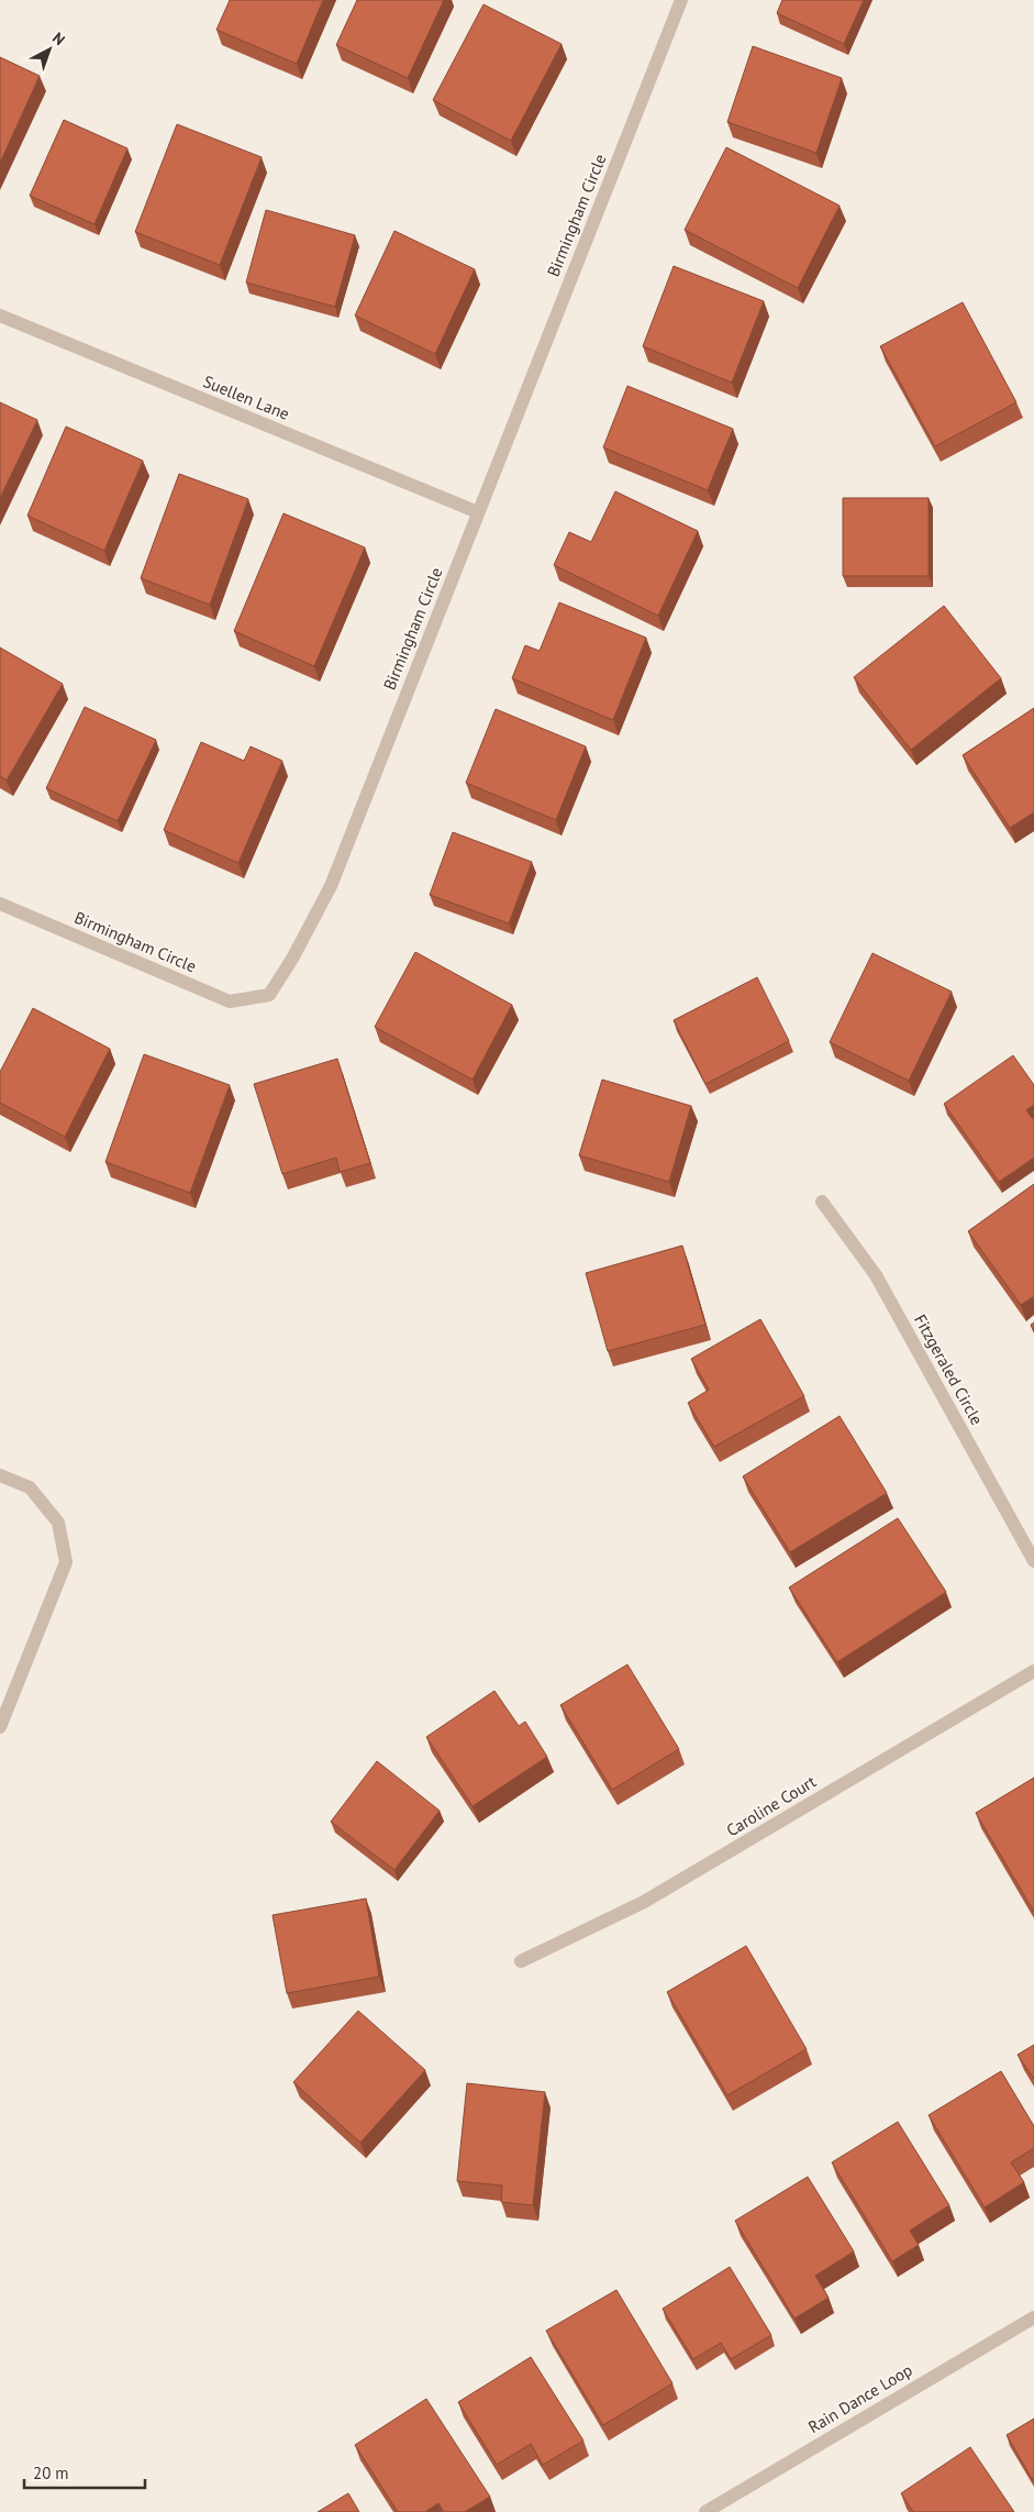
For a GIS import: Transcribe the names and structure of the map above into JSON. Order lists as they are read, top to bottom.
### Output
{
  "streets": {
    "street": [
      "Birmingham Circle",
      "Suellen Lane",
      "Fitzgeraled Circle",
      "Caroline Court",
      "Rain Dance Loop"
    ]
  },
  "crossings": [
    ["Birmingham Circle", "Suellen Lane"]
  ],
  "scale_bar": "20 m",
  "north": "top right"
}
